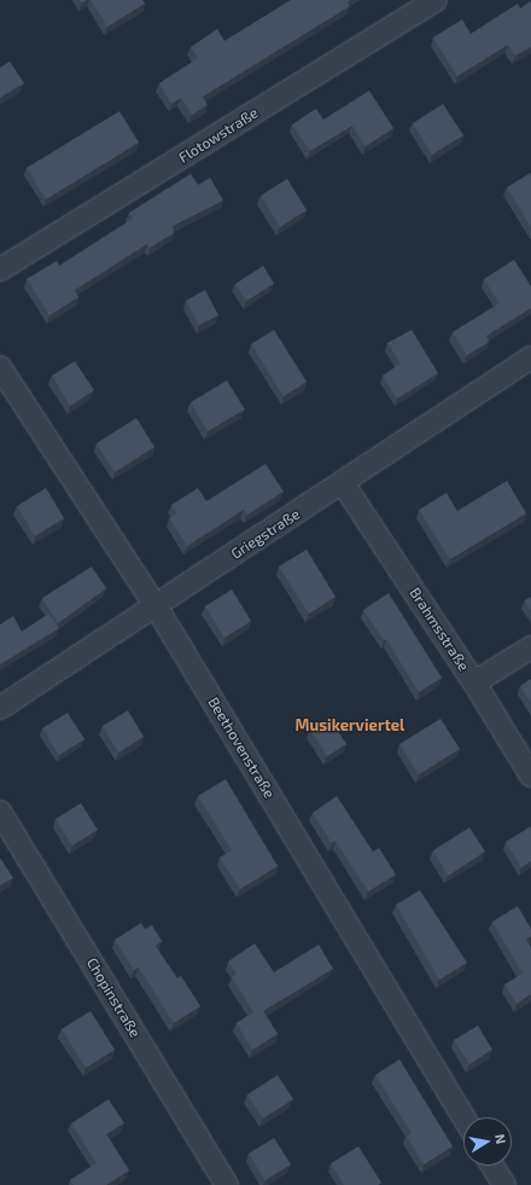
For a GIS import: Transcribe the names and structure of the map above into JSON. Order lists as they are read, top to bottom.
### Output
{
  "streets": {
    "street": [
      "Flotowstraße",
      "Griegstraße",
      "Brahmsstraße",
      "Beethovenstraße",
      "Chopinstraße"
    ]
  },
  "crossings": [
    ["Griegstraße", "Brahmsstraße"],
    ["Griegstraße", "Beethovenstraße"]
  ],
  "districts": ["Musikerviertel"],
  "north": "right"
}
